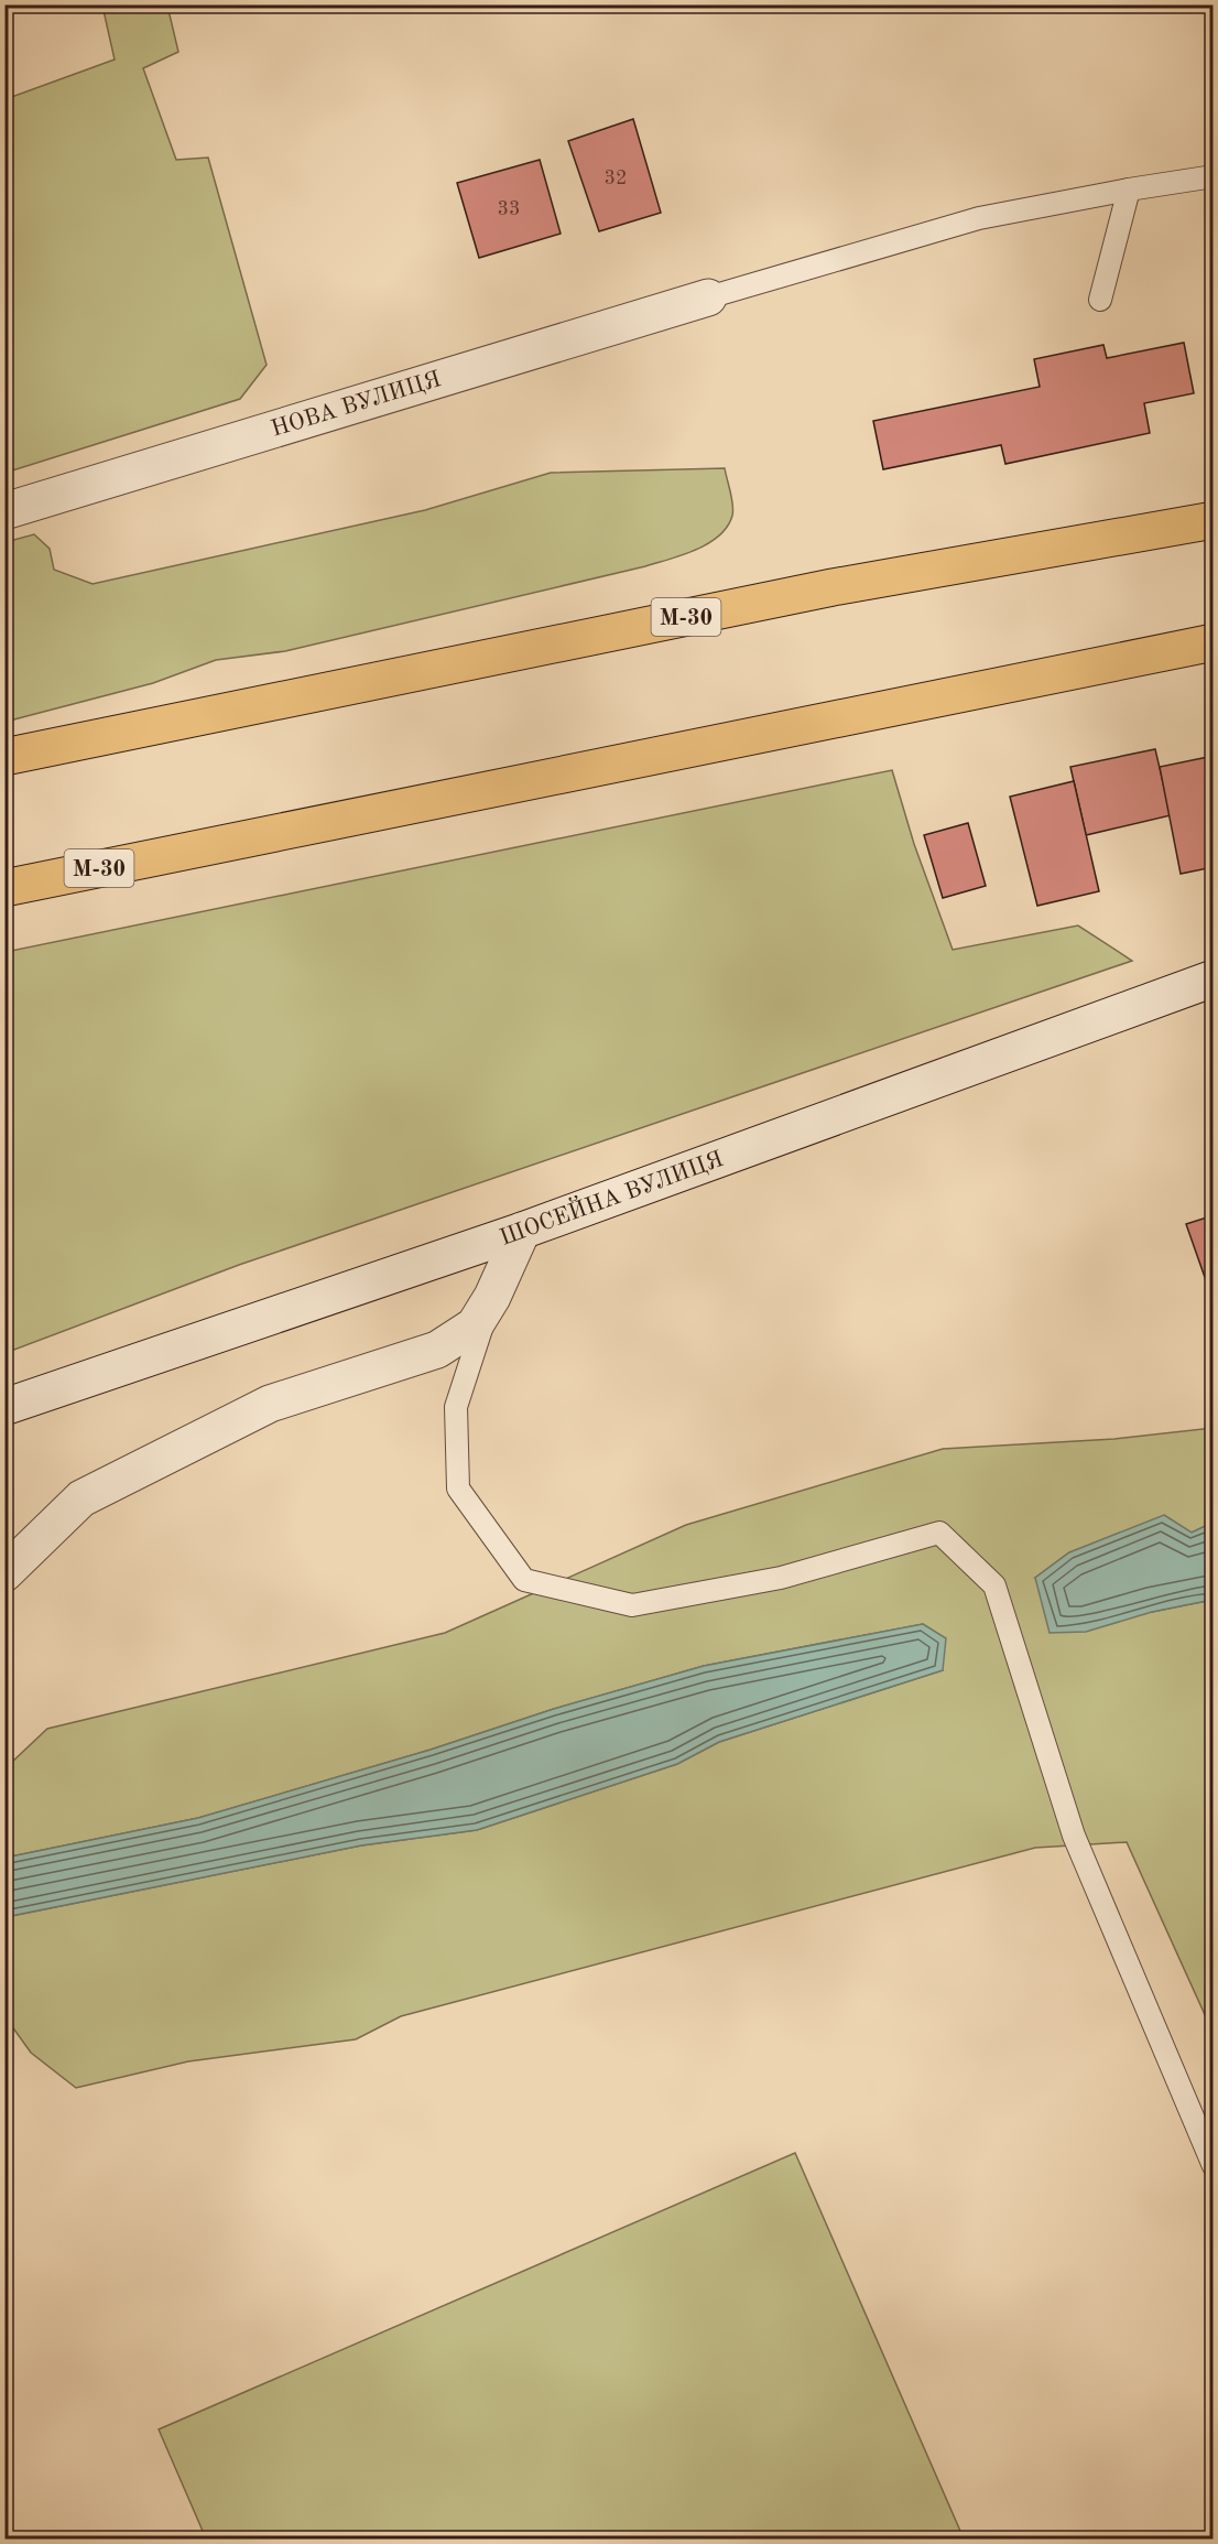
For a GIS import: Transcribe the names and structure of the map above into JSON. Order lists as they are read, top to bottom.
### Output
{
  "streets": {
    "highway": ["М-30"],
    "street": ["НОВА ВУЛИЦЯ", "ШОСЕЙНА ВУЛИЦЯ"]
  },
  "house_numbers": ["32", "33"]
}
